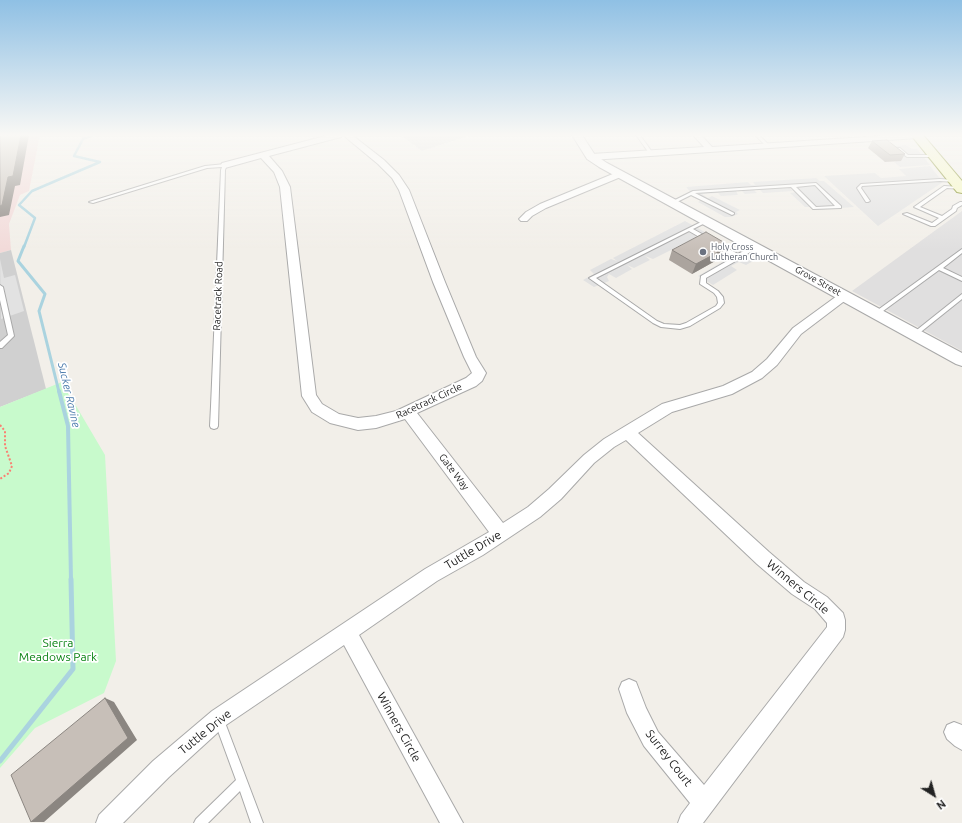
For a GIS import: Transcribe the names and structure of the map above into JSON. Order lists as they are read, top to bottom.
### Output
{
  "streets": {
    "street": [
      "Grove Street",
      "Racetrack Circle",
      "Gate Way",
      "Tuttle Drive",
      "Winners Circle",
      "Surrey Court"
    ],
    "lane": ["Racetrack Road"]
  },
  "crossings": [
    ["Grove Street", "Tuttle Drive"],
    ["Racetrack Circle", "Gate Way"],
    ["Gate Way", "Tuttle Drive"],
    ["Tuttle Drive", "Winners Circle"],
    ["Winners Circle", "Surrey Court"]
  ],
  "water": ["Sucker Ravine"],
  "parks": ["Sierra Meadows Park"],
  "places": ["Holy Cross Lutheran Church"],
  "north": "bottom right"
}
